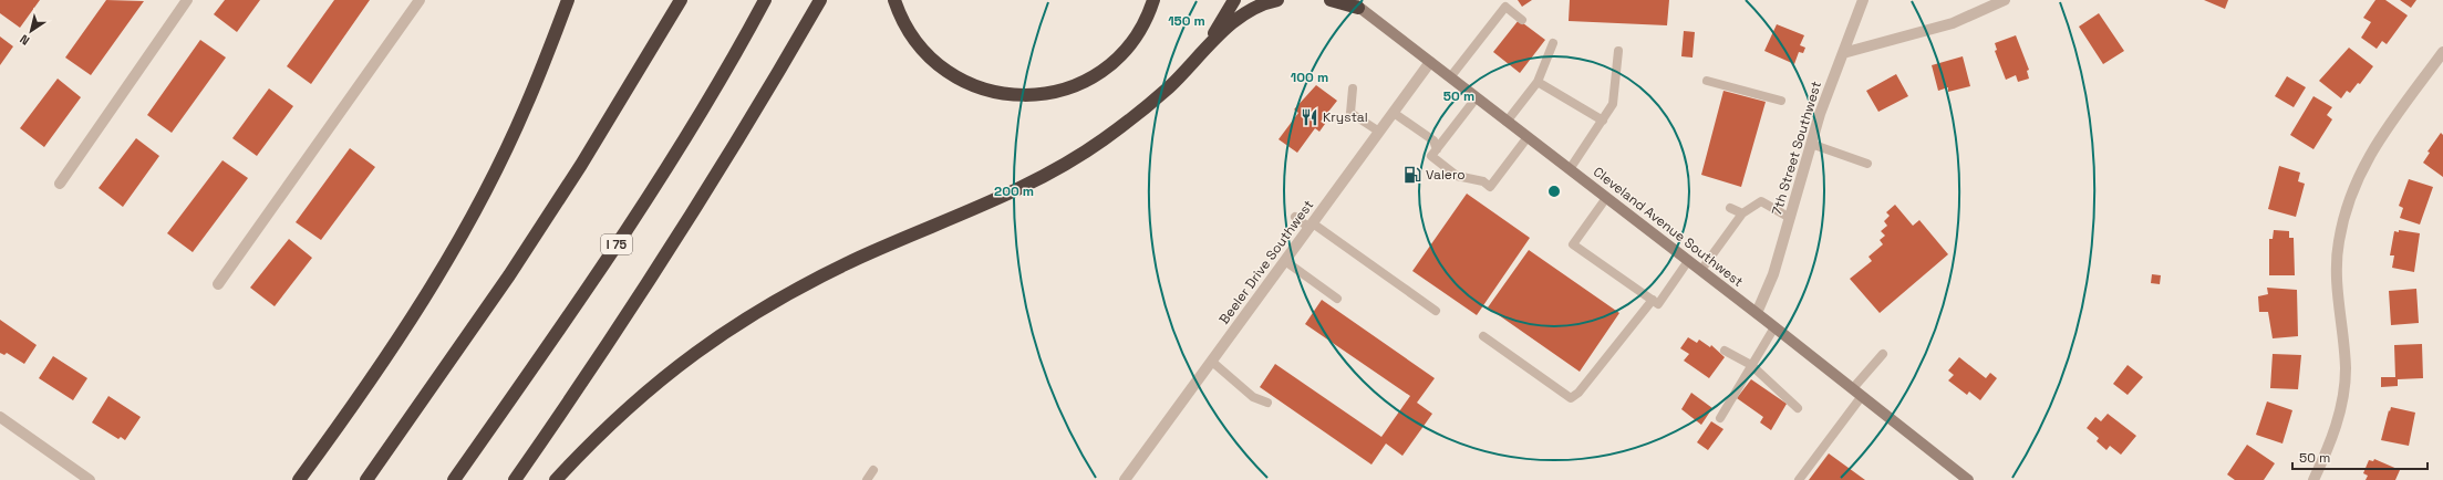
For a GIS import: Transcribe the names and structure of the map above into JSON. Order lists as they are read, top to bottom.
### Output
{
  "streets": {
    "highway": ["I 75"],
    "main road": ["Cleveland Avenue Southwest"],
    "street": ["7th Street Southwest", "Beeler Drive Southwest"]
  },
  "crossings": [
    ["7th Street Southwest", "Cleveland Avenue Southwest"],
    ["Cleveland Avenue Southwest", "Beeler Drive Southwest"]
  ],
  "places": {
    "restaurant": ["Krystal"],
    "fuel station": ["Valero"]
  },
  "scale_bar": "50 m",
  "north": "bottom left",
  "rings": [
    "150 m",
    "100 m",
    "50 m",
    "200 m"
  ]
}
